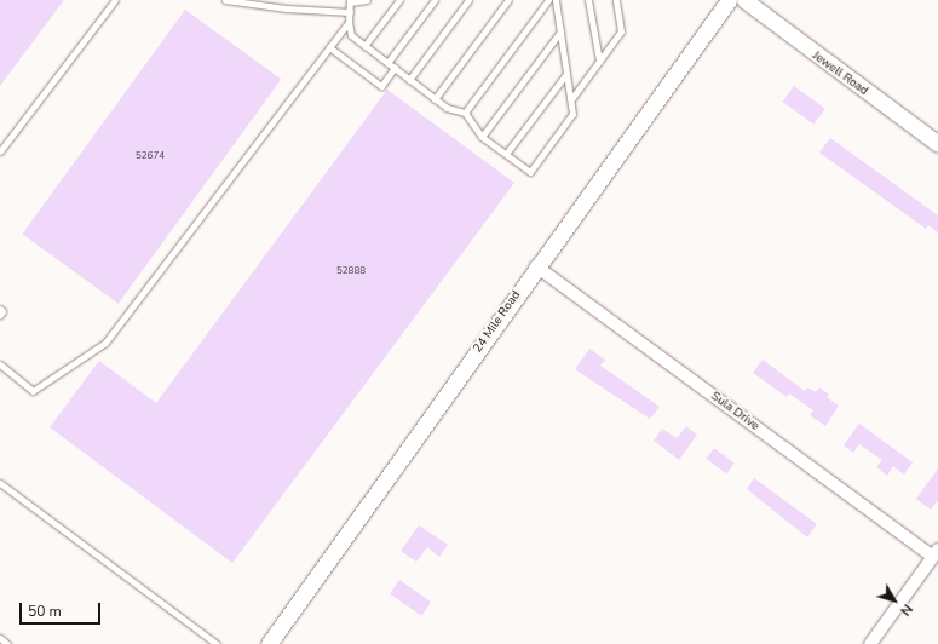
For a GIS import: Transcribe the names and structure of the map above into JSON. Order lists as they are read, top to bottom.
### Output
{
  "streets": {
    "street": ["Jewell Road", "24 Mile Road", "Sula Drive"]
  },
  "crossings": [
    ["24 Mile Road", "Sula Drive"]
  ],
  "house_numbers": ["52674", "52888"],
  "scale_bar": "50 m",
  "north": "bottom right"
}
